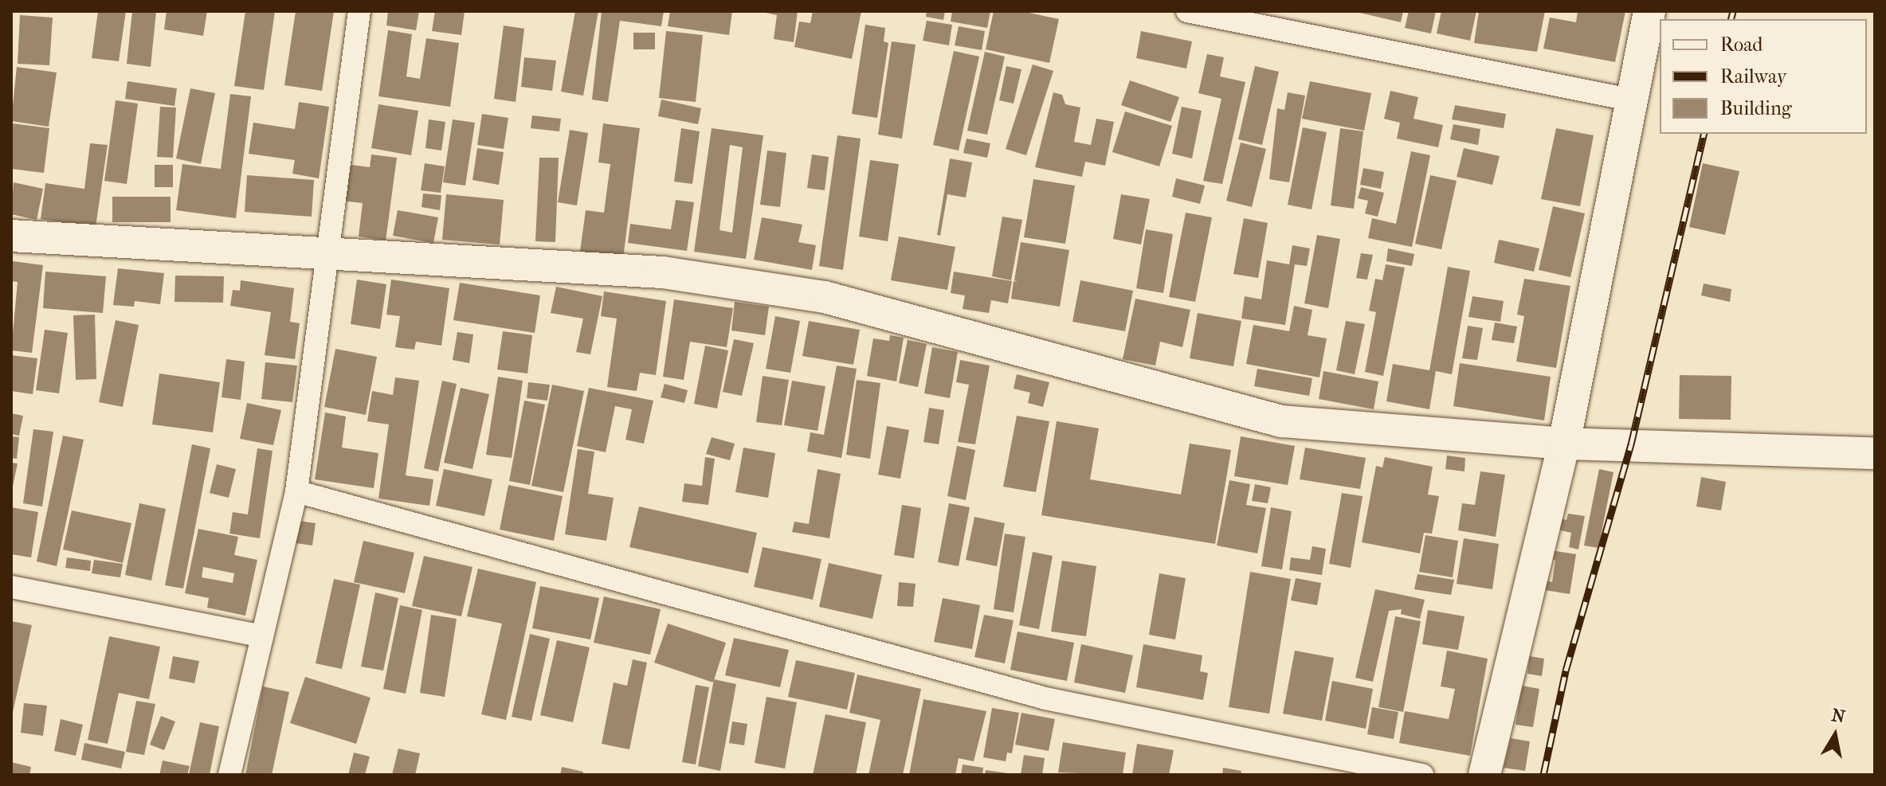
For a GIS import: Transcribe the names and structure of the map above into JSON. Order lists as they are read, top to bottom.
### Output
{
  "legend": ["Road", "Railway", "Building"],
  "north": "top"
}
